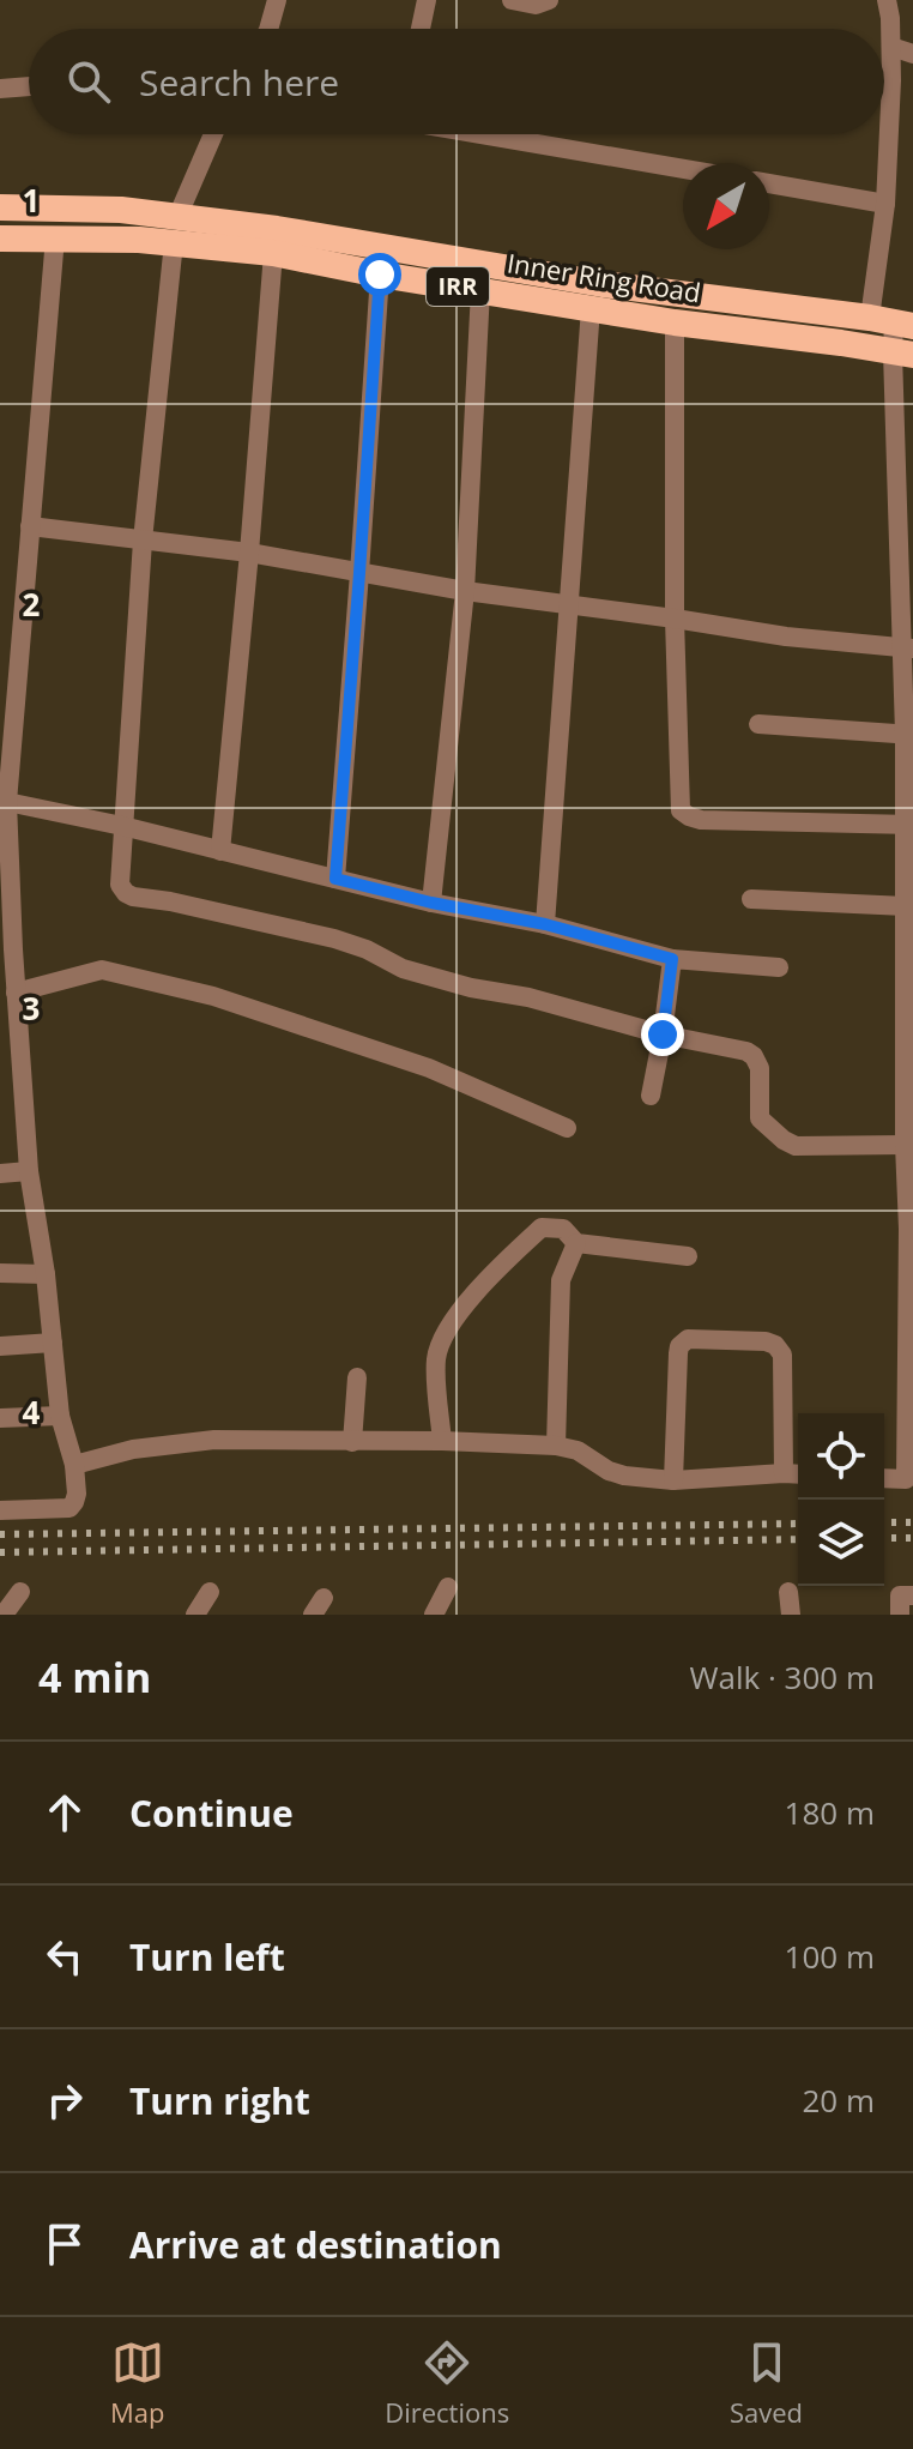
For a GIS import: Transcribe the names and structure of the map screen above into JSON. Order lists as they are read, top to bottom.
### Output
{
  "streets": {
    "highway": ["Inner Ring Road", "IRR"]
  },
  "north": "bottom left",
  "page": {
    "search": "Search here",
    "heading": ["4 min", "Walk · 300 m"],
    "list": [
      ["Continue", "180 m"],
      ["Turn left", "100 m"],
      ["Turn right", "20 m"],
      "Arrive at destination"
    ],
    "nav": ["Map", "Directions", "Saved"]
  },
  "grid": {
    "rows": [
      "1",
      "2",
      "3",
      "4"
    ]
  }
}
